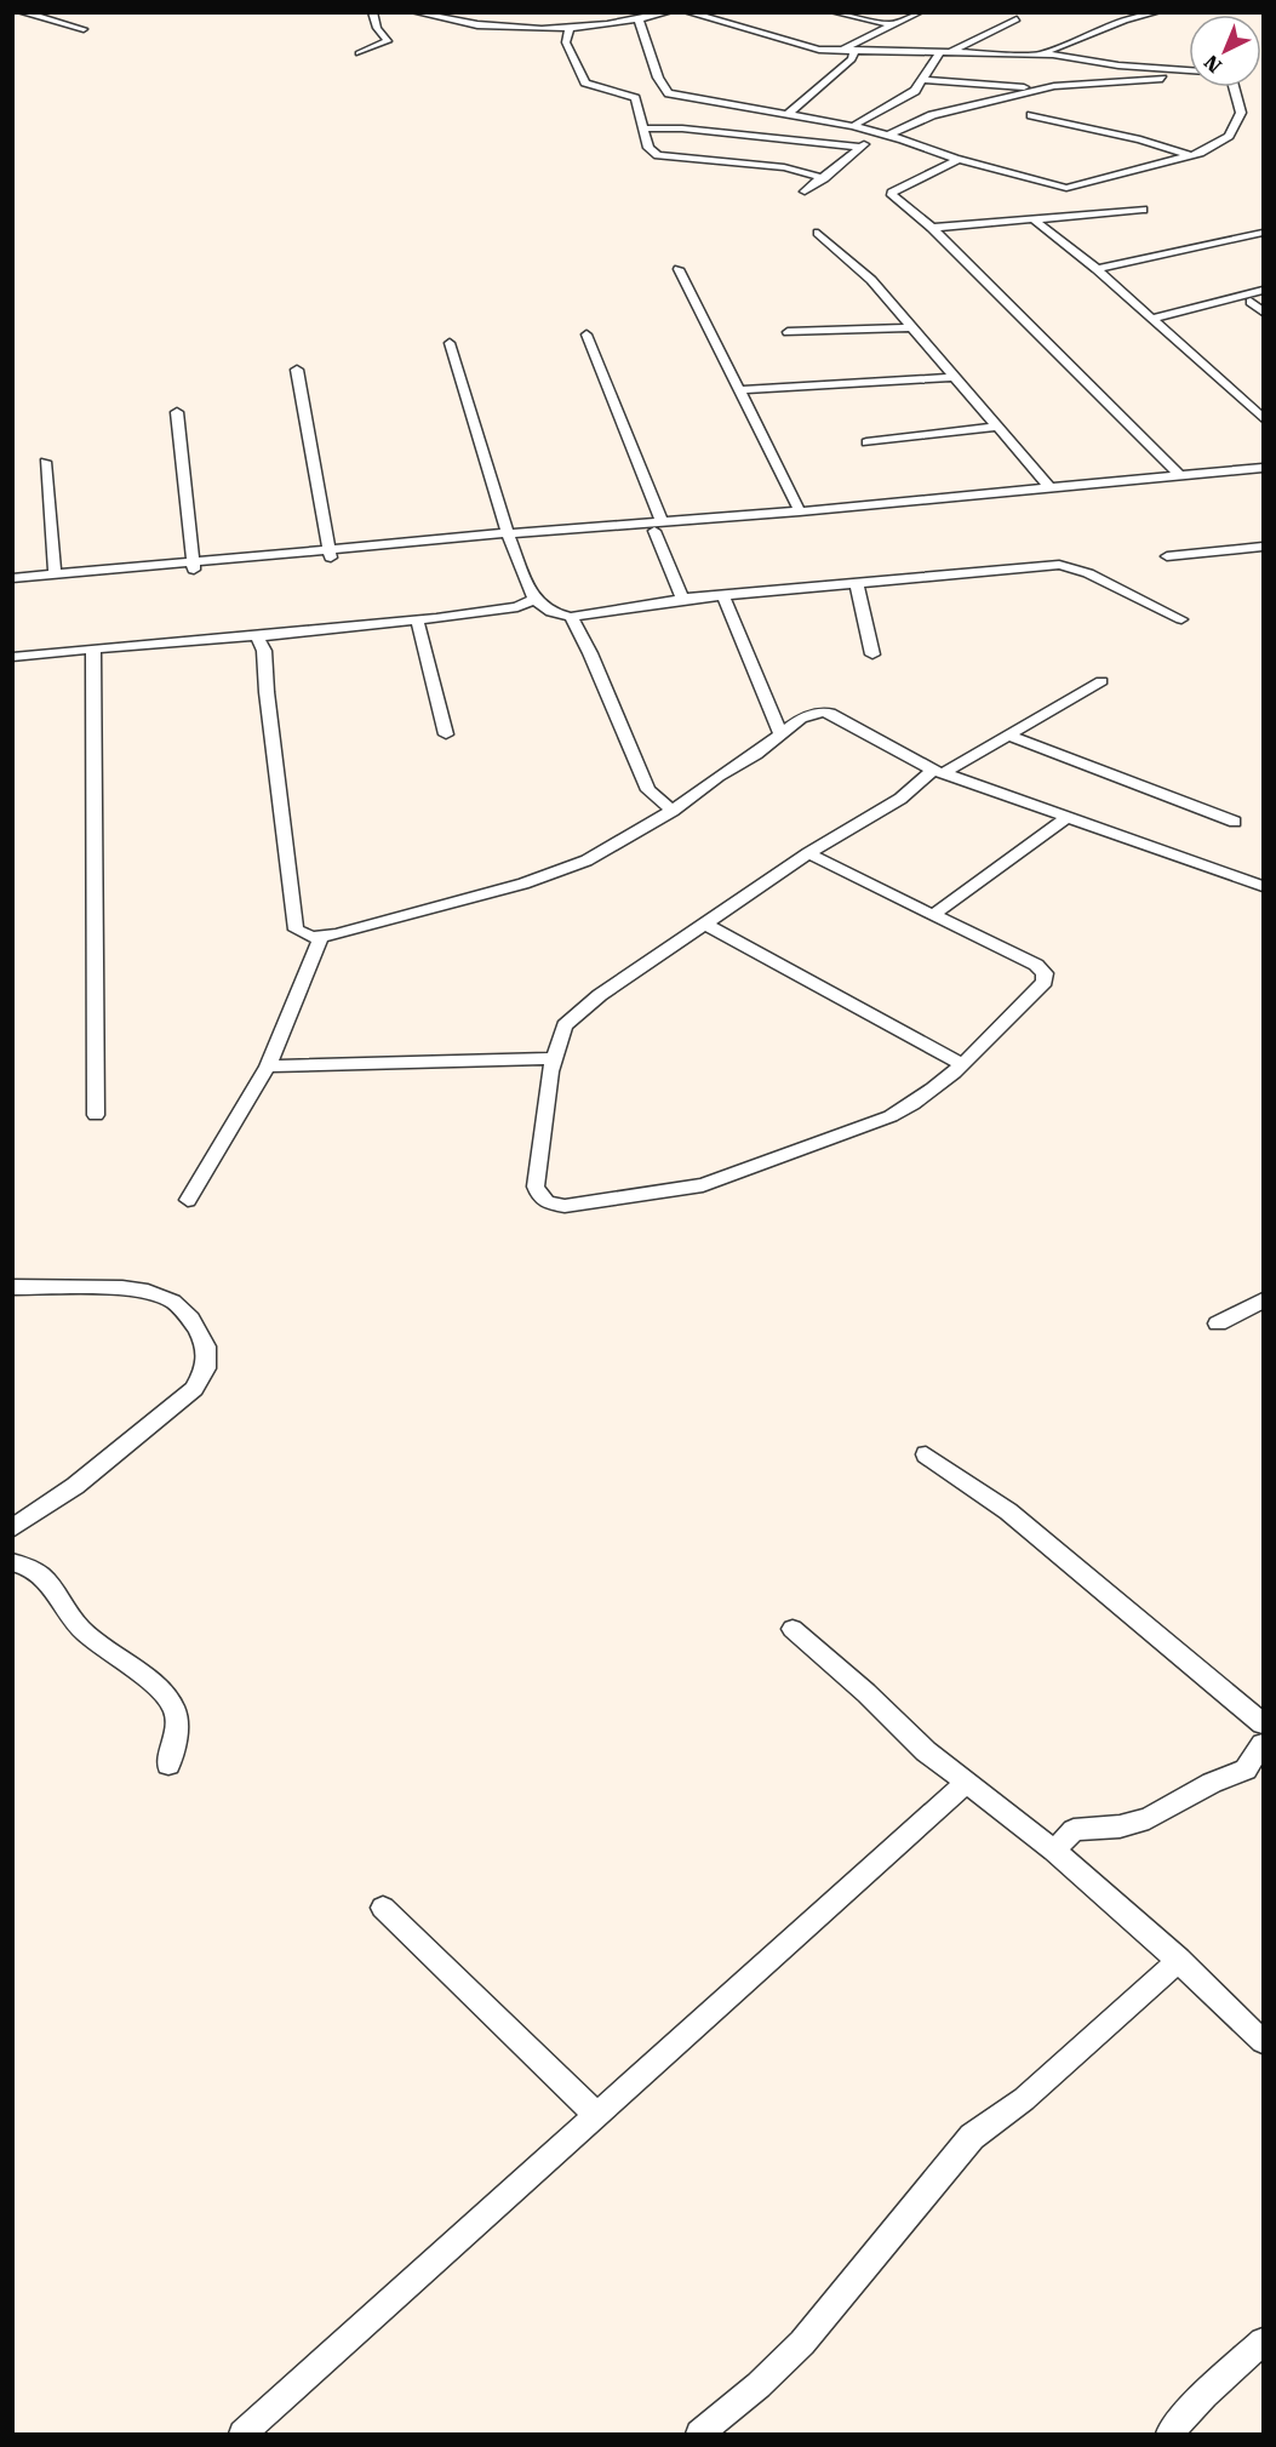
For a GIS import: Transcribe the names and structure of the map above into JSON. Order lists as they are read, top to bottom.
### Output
{
  "north": "bottom left"
}
